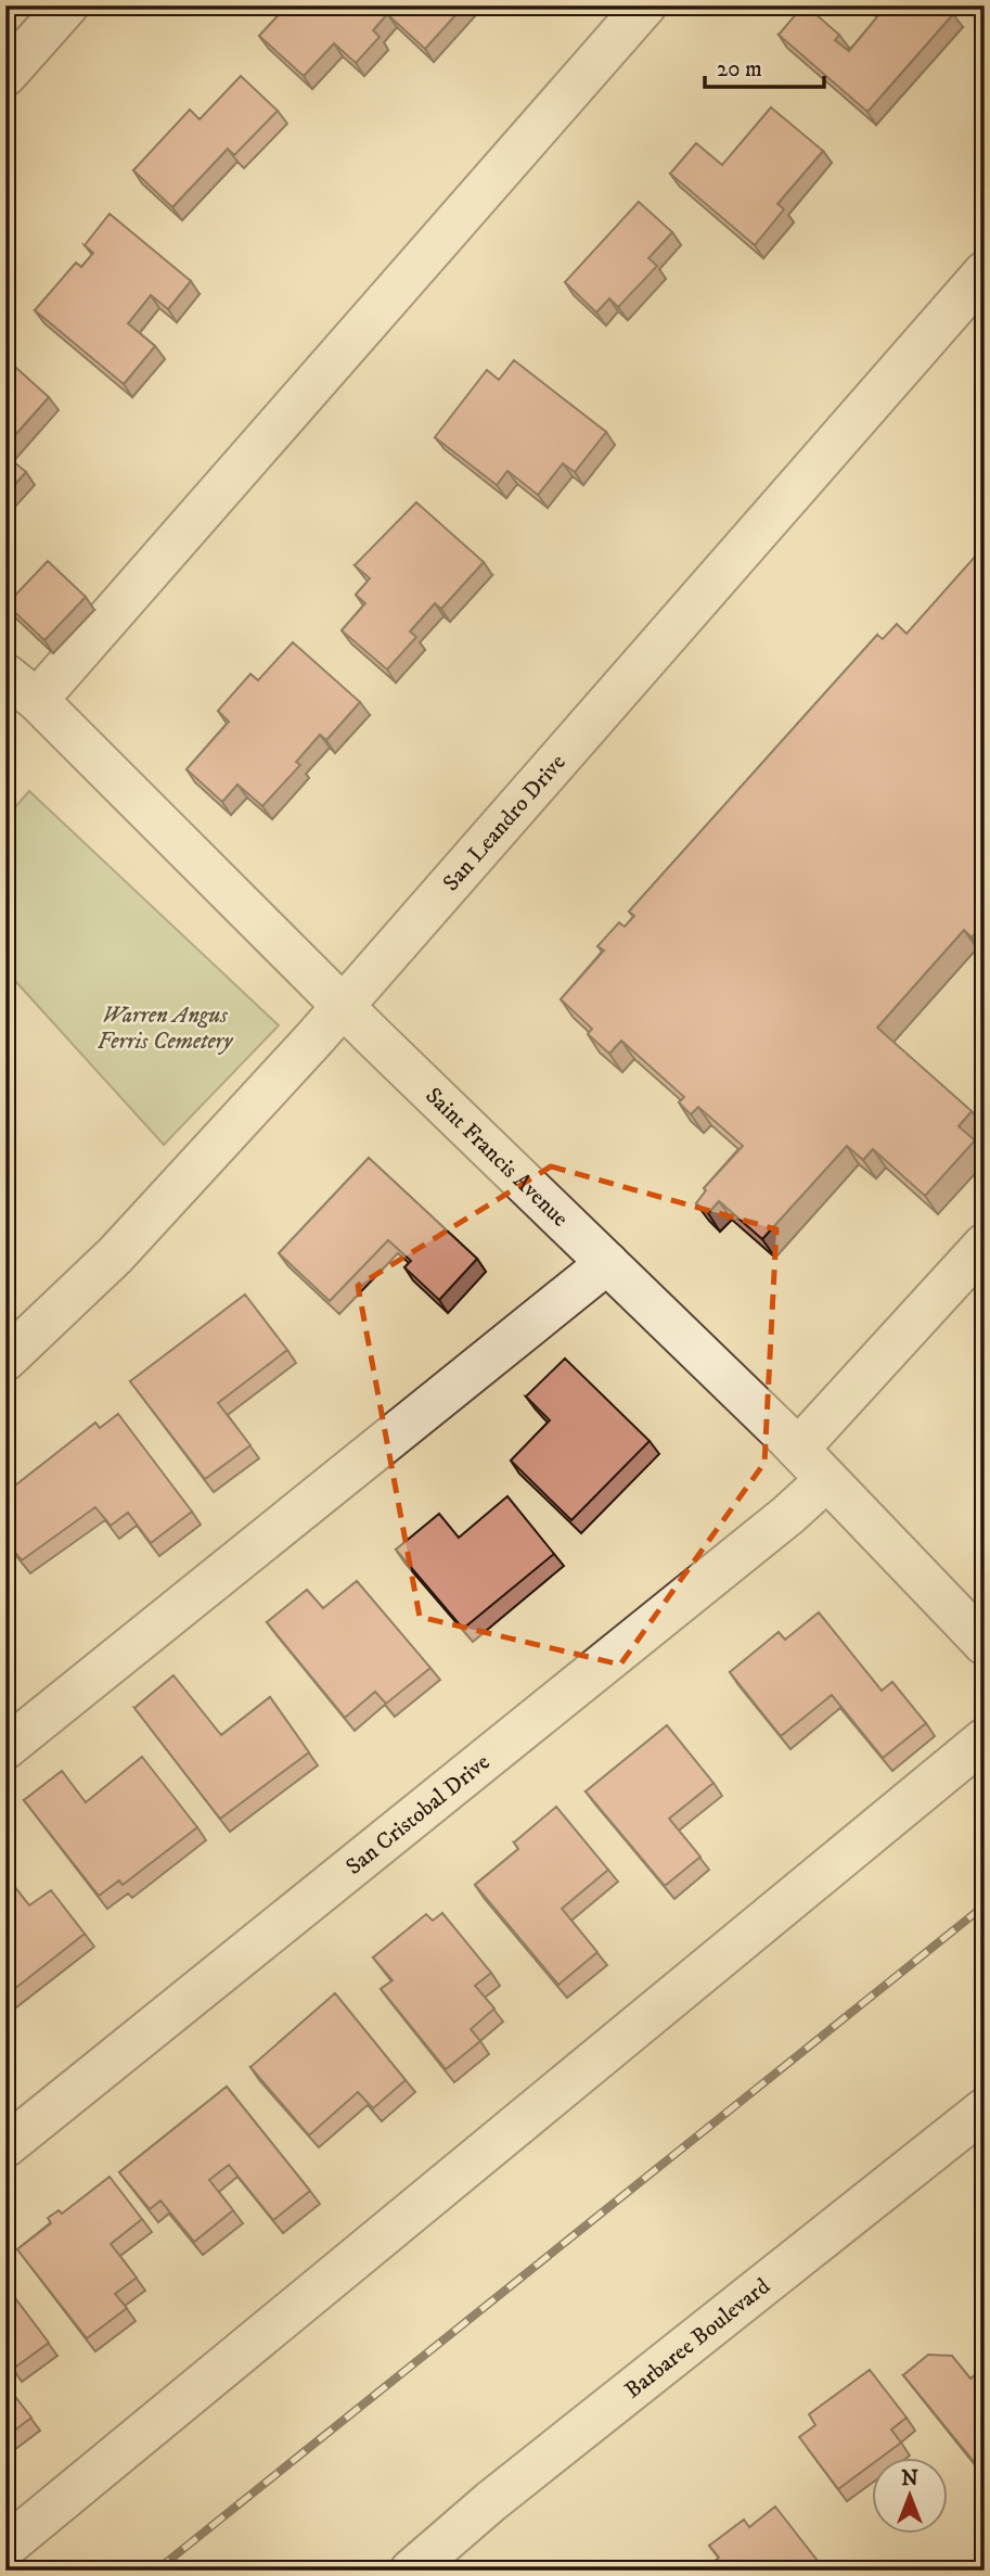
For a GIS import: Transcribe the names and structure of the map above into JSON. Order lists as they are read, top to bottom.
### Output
{
  "streets": {
    "street": [
      "San Leandro Drive",
      "Saint Francis Avenue",
      "San Cristobal Drive",
      "Barbaree Boulevard"
    ]
  },
  "crossings": [
    ["San Leandro Drive", "Saint Francis Avenue"],
    ["Saint Francis Avenue", "San Cristobal Drive"]
  ],
  "parks": ["Warren Angus Ferris Cemetery"],
  "scale_bar": "20 m",
  "north": "top"
}
